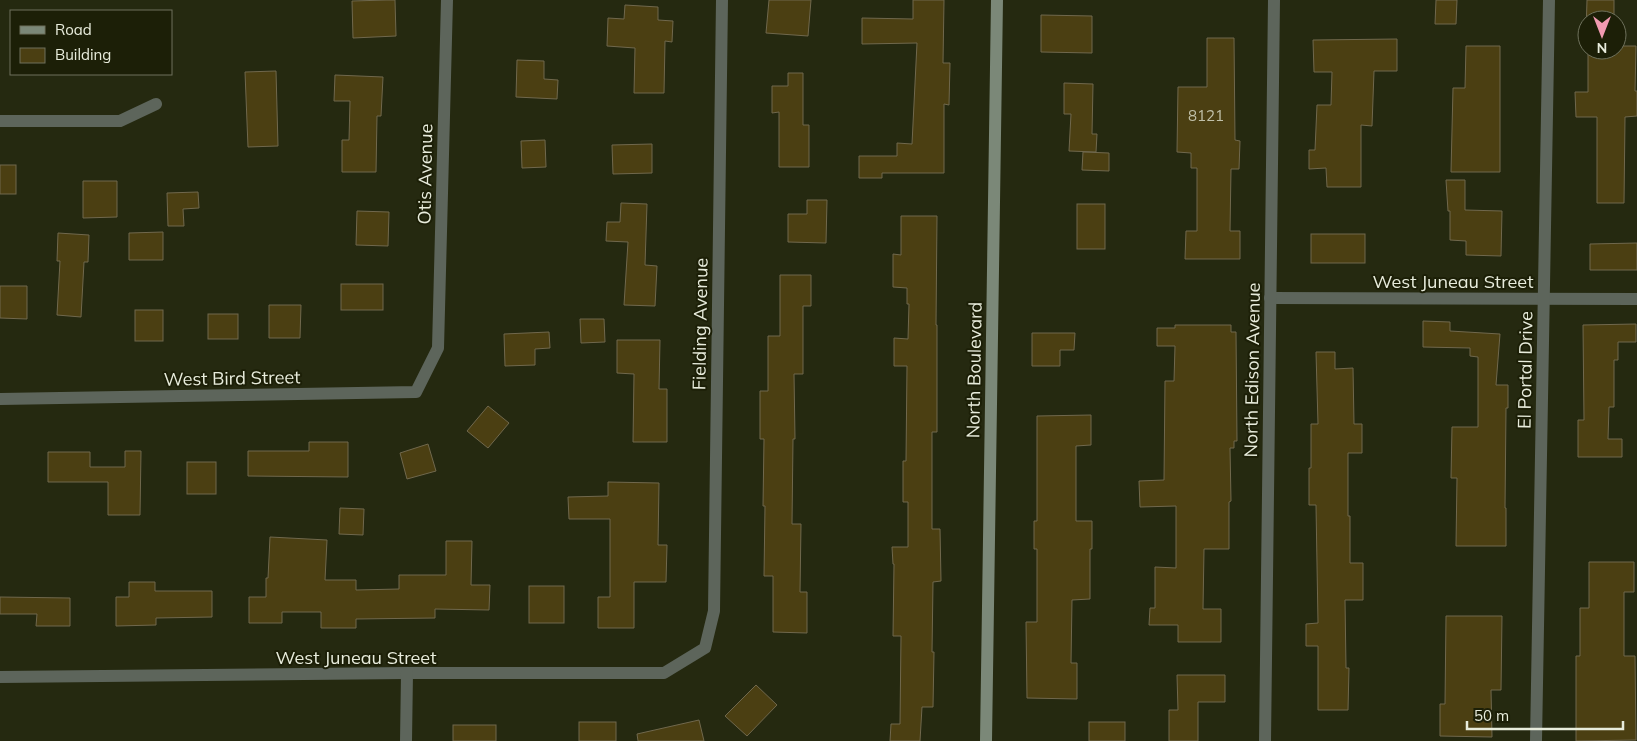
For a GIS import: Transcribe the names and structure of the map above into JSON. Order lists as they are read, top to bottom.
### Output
{
  "streets": {
    "street": [
      "Otis Avenue",
      "West Juneau Street",
      "Fielding Avenue",
      "North Boulevard",
      "North Edison Avenue",
      "El Portal Drive",
      "West Bird Street"
    ]
  },
  "crossings": [
    ["Otis Avenue", "West Bird Street"],
    ["West Juneau Street", "Fielding Avenue"],
    ["West Juneau Street", "North Edison Avenue"],
    ["West Juneau Street", "El Portal Drive"]
  ],
  "house_numbers": ["8121"],
  "legend": ["Road", "Building"],
  "scale_bar": "50 m",
  "north": "bottom"
}
